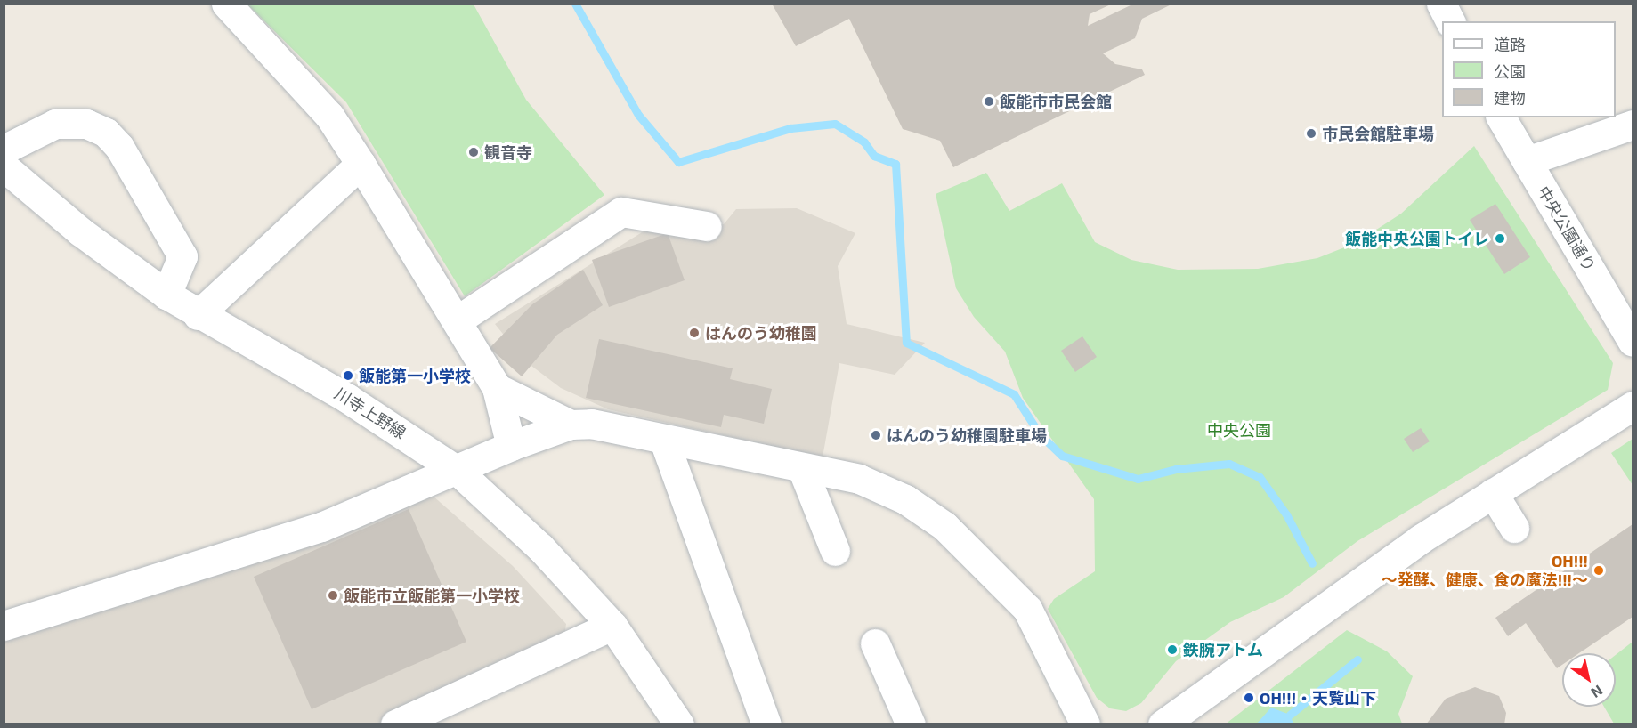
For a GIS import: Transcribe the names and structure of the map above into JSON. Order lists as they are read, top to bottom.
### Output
{
  "streets": {
    "street": ["中央公園通り", "川寺上野線"]
  },
  "parks": ["中央公園"],
  "places": [
    "飯能市市民会館",
    "市民会館駐車場",
    "観音寺",
    "飯能中央公園トイレ",
    "はんのう幼稚園",
    "飯能第一小学校",
    "はんのう幼稚園駐車場",
    "OH!!! ～発酵、健康、食の魔法!!!～",
    "飯能市立飯能第一小学校",
    "鉄腕アトム",
    "OH!!!・天覧山下"
  ],
  "legend": ["道路", "公園", "建物"],
  "north": "bottom right"
}
